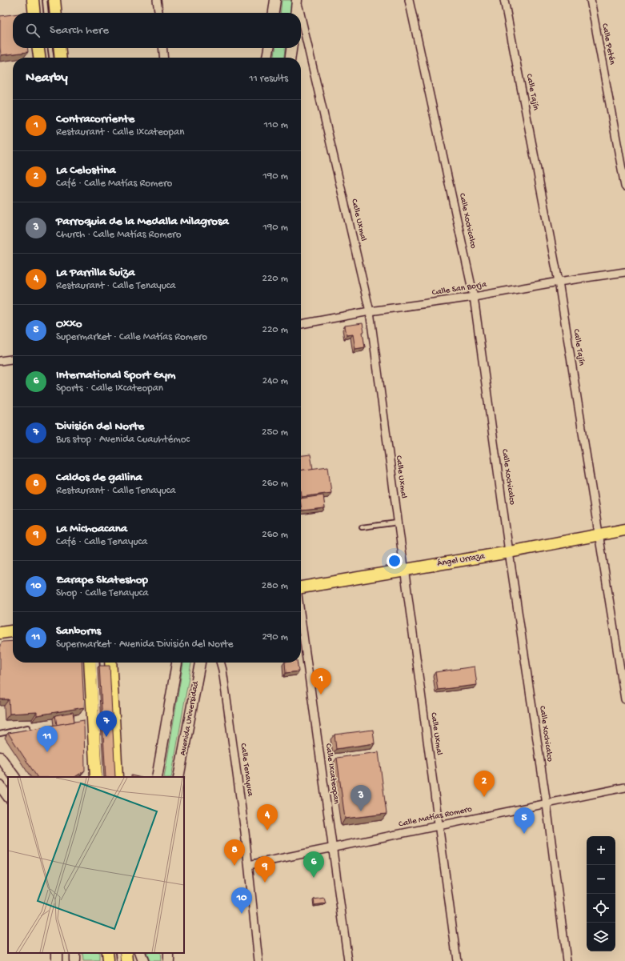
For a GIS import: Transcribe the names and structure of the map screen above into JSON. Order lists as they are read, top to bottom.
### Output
{
  "streets": {
    "main road": ["Ángel Urraza", "Avenida Universidad"],
    "street": [
      "Calle Petén",
      "Calle Tajín",
      "Calle Uxmal",
      "Calle Xochicalco",
      "Calle San Borja",
      "Calle Tenayuca",
      "Calle Ixcateopan",
      "Calle Matías Romero"
    ]
  },
  "crossings": [
    ["Calle Tajín", "Calle San Borja"],
    ["Calle Tajín", "Ángel Urraza"],
    ["Calle Uxmal", "Calle San Borja"],
    ["Calle Uxmal", "Ángel Urraza"],
    ["Calle Uxmal", "Calle Matías Romero"],
    ["Calle Xochicalco", "Calle San Borja"],
    ["Calle Xochicalco", "Ángel Urraza"],
    ["Calle Xochicalco", "Calle Matías Romero"],
    ["Calle Tenayuca", "Calle Matías Romero"],
    ["Calle Ixcateopan", "Calle Matías Romero"]
  ],
  "page": {
    "search": "Search here",
    "heading": ["Nearby", "11 results"],
    "list": [
      {
        "mark": "1",
        "name": "Contracorriente",
        "note": "Restaurant · Calle Ixcateopan",
        "value": "110 m"
      },
      {
        "mark": "2",
        "name": "La Celostina",
        "note": "Café · Calle Matías Romero",
        "value": "190 m"
      },
      {
        "mark": "3",
        "name": "Parroquia de la Medalla Milagrosa",
        "note": "Church · Calle Matías Romero",
        "value": "190 m"
      },
      {
        "mark": "4",
        "name": "La Parrilla Suiza",
        "note": "Restaurant · Calle Tenayuca",
        "value": "220 m"
      },
      {
        "mark": "5",
        "name": "Oxxo",
        "note": "Supermarket · Calle Matías Romero",
        "value": "220 m"
      },
      {
        "mark": "6",
        "name": "International Sport Gym",
        "note": "Sports · Calle Ixcateopan",
        "value": "240 m"
      },
      {
        "mark": "7",
        "name": "División del Norte",
        "note": "Bus stop · Avenida Cuauhtémoc",
        "value": "250 m"
      },
      {
        "mark": "8",
        "name": "Caldos de gallina",
        "note": "Restaurant · Calle Tenayuca",
        "value": "260 m"
      },
      {
        "mark": "9",
        "name": "La Michoacana",
        "note": "Café · Calle Tenayuca",
        "value": "260 m"
      },
      {
        "mark": "10",
        "name": "Zarape Skateshop",
        "note": "Shop · Calle Tenayuca",
        "value": "280 m"
      },
      {
        "mark": "11",
        "name": "Sanborns",
        "note": "Supermarket · Avenida División del Norte",
        "value": "290 m"
      }
    ],
    "pins": [
      "1",
      "7",
      "11",
      "2",
      "3",
      "4",
      "5",
      "8",
      "6",
      "9",
      "10"
    ],
    "map_buttons": ["+", "−"]
  }
}
